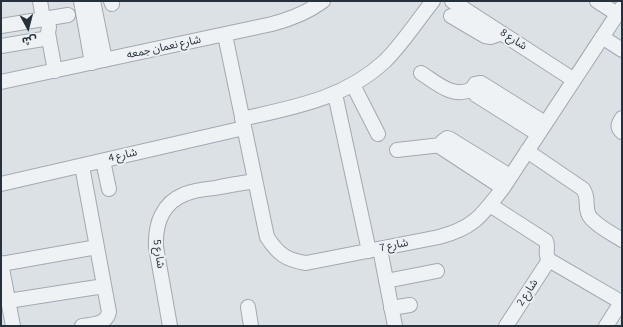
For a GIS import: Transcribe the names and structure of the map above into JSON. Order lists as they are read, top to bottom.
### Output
{
  "streets": {
    "street": [
      "شارع 8",
      "شارع نعمان جمعه",
      "شارع 4",
      "شارع 7",
      "شارع 5",
      "شارع 2"
    ]
  },
  "crossings": [
    ["شارع 8", "شارع 7"],
    ["شارع نعمان جمعه", "شارع 7"],
    ["شارع 4", "شارع 7"],
    ["شارع 7", "شارع 5"]
  ],
  "north": "bottom"
}
